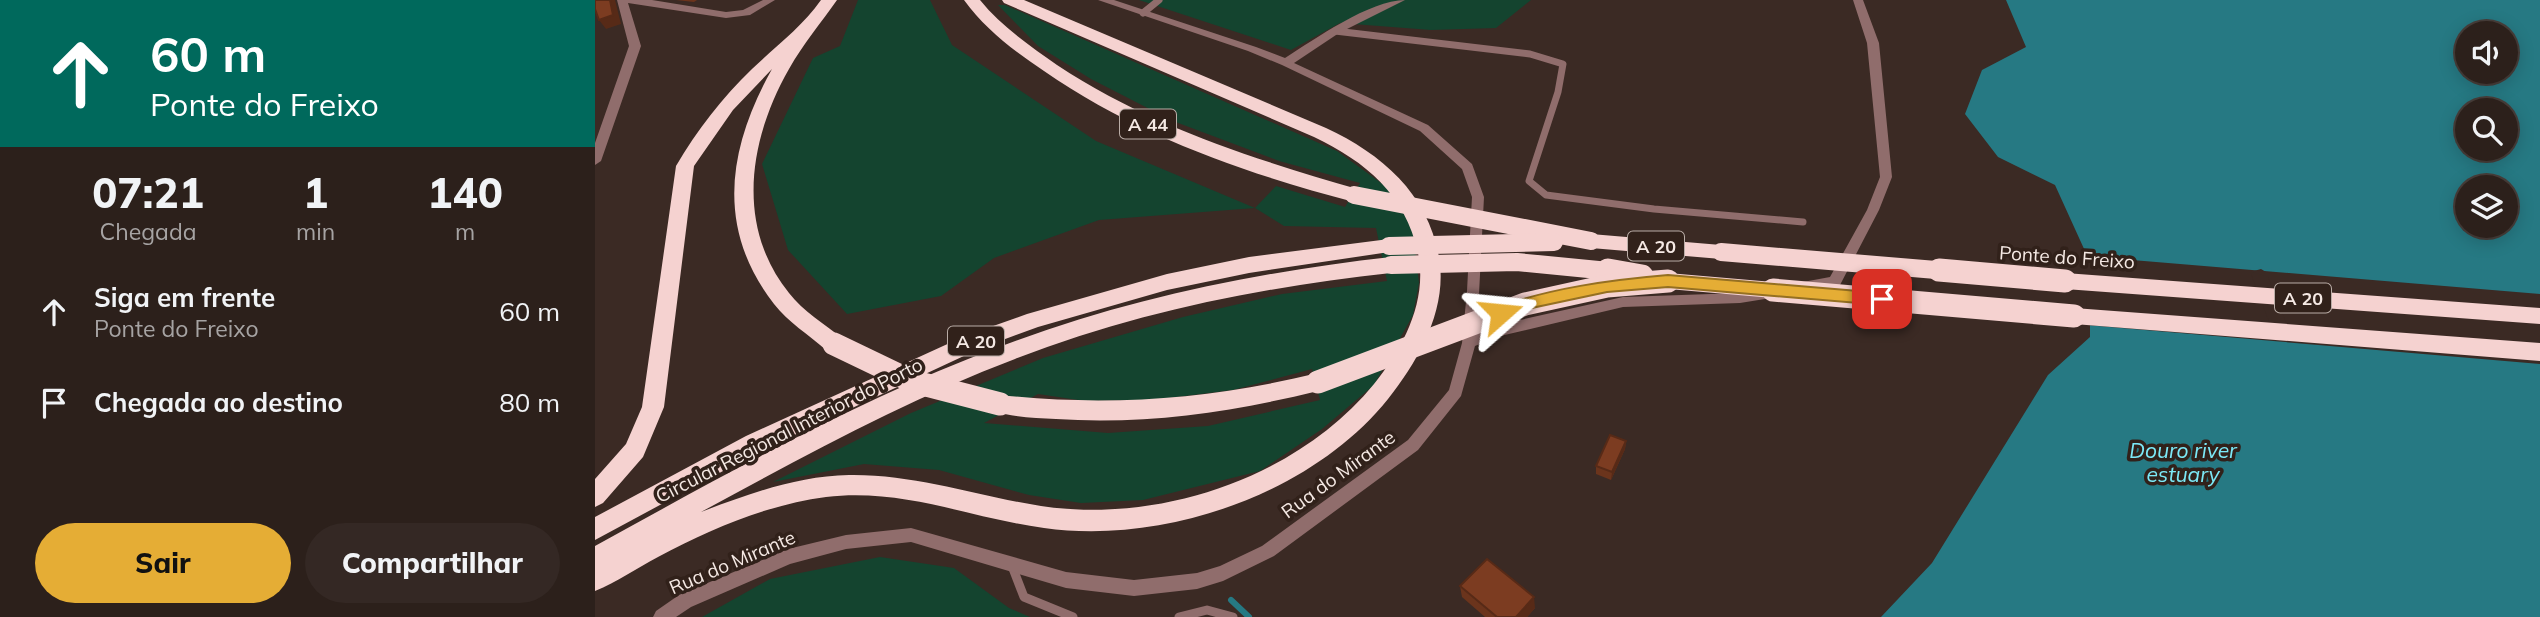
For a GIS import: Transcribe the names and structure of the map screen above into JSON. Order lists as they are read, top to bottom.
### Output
{
  "streets": {
    "highway": [
      "A 44",
      "A 20",
      "Ponte do Freixo",
      "Circular Regional Interior do Porto"
    ],
    "street": ["Rua do Mirante"]
  },
  "crossings": [
    ["A 44", "Ponte do Freixo"],
    ["A 44", "Circular Regional Interior do Porto"],
    ["A 20", "Circular Regional Interior do Porto"],
    ["Ponte do Freixo", "Circular Regional Interior do Porto"]
  ],
  "water": ["Douro river estuary"],
  "page": {
    "turn": ["60 m", "Ponte do Freixo"],
    "eta": [
      "07:21",
      "Chegada",
      "1",
      "min",
      "140",
      "m"
    ],
    "list": [
      {
        "name": "Siga em frente",
        "note": "Ponte do Freixo",
        "value": "60 m"
      },
      {
        "name": "Chegada ao destino",
        "value": "80 m"
      }
    ],
    "buttons": ["Sair", "Compartilhar"]
  }
}
